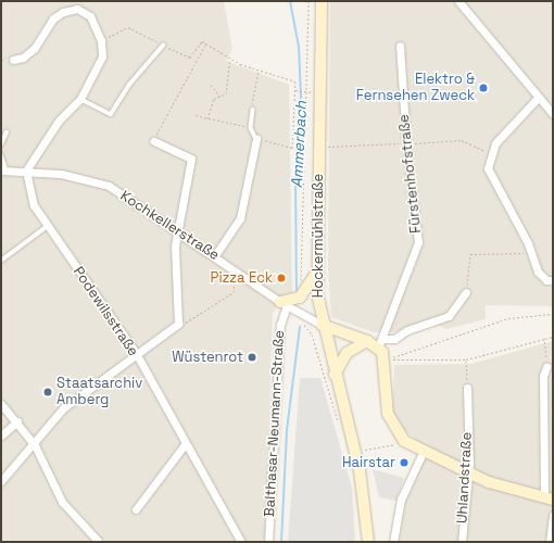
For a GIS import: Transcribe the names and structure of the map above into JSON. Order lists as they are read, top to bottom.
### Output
{
  "streets": {
    "main road": ["Hockermühlstraße"],
    "street": [
      "Fürstenhofstraße",
      "Kochkellerstraße",
      "Podewilsstraße",
      "Balthasar-Neumann-Straße",
      "Uhlandstraße"
    ]
  },
  "crossings": [
    ["Kochkellerstraße", "Hockermühlstraße"],
    ["Kochkellerstraße", "Podewilsstraße"],
    ["Kochkellerstraße", "Balthasar-Neumann-Straße"]
  ],
  "water": ["Ammerbach"],
  "places": [
    "Elektro & Fernsehen Zweck",
    "Pizza Eck",
    "Wüstenrot",
    "Staatsarchiv Amberg",
    "Hairstar"
  ]
}
